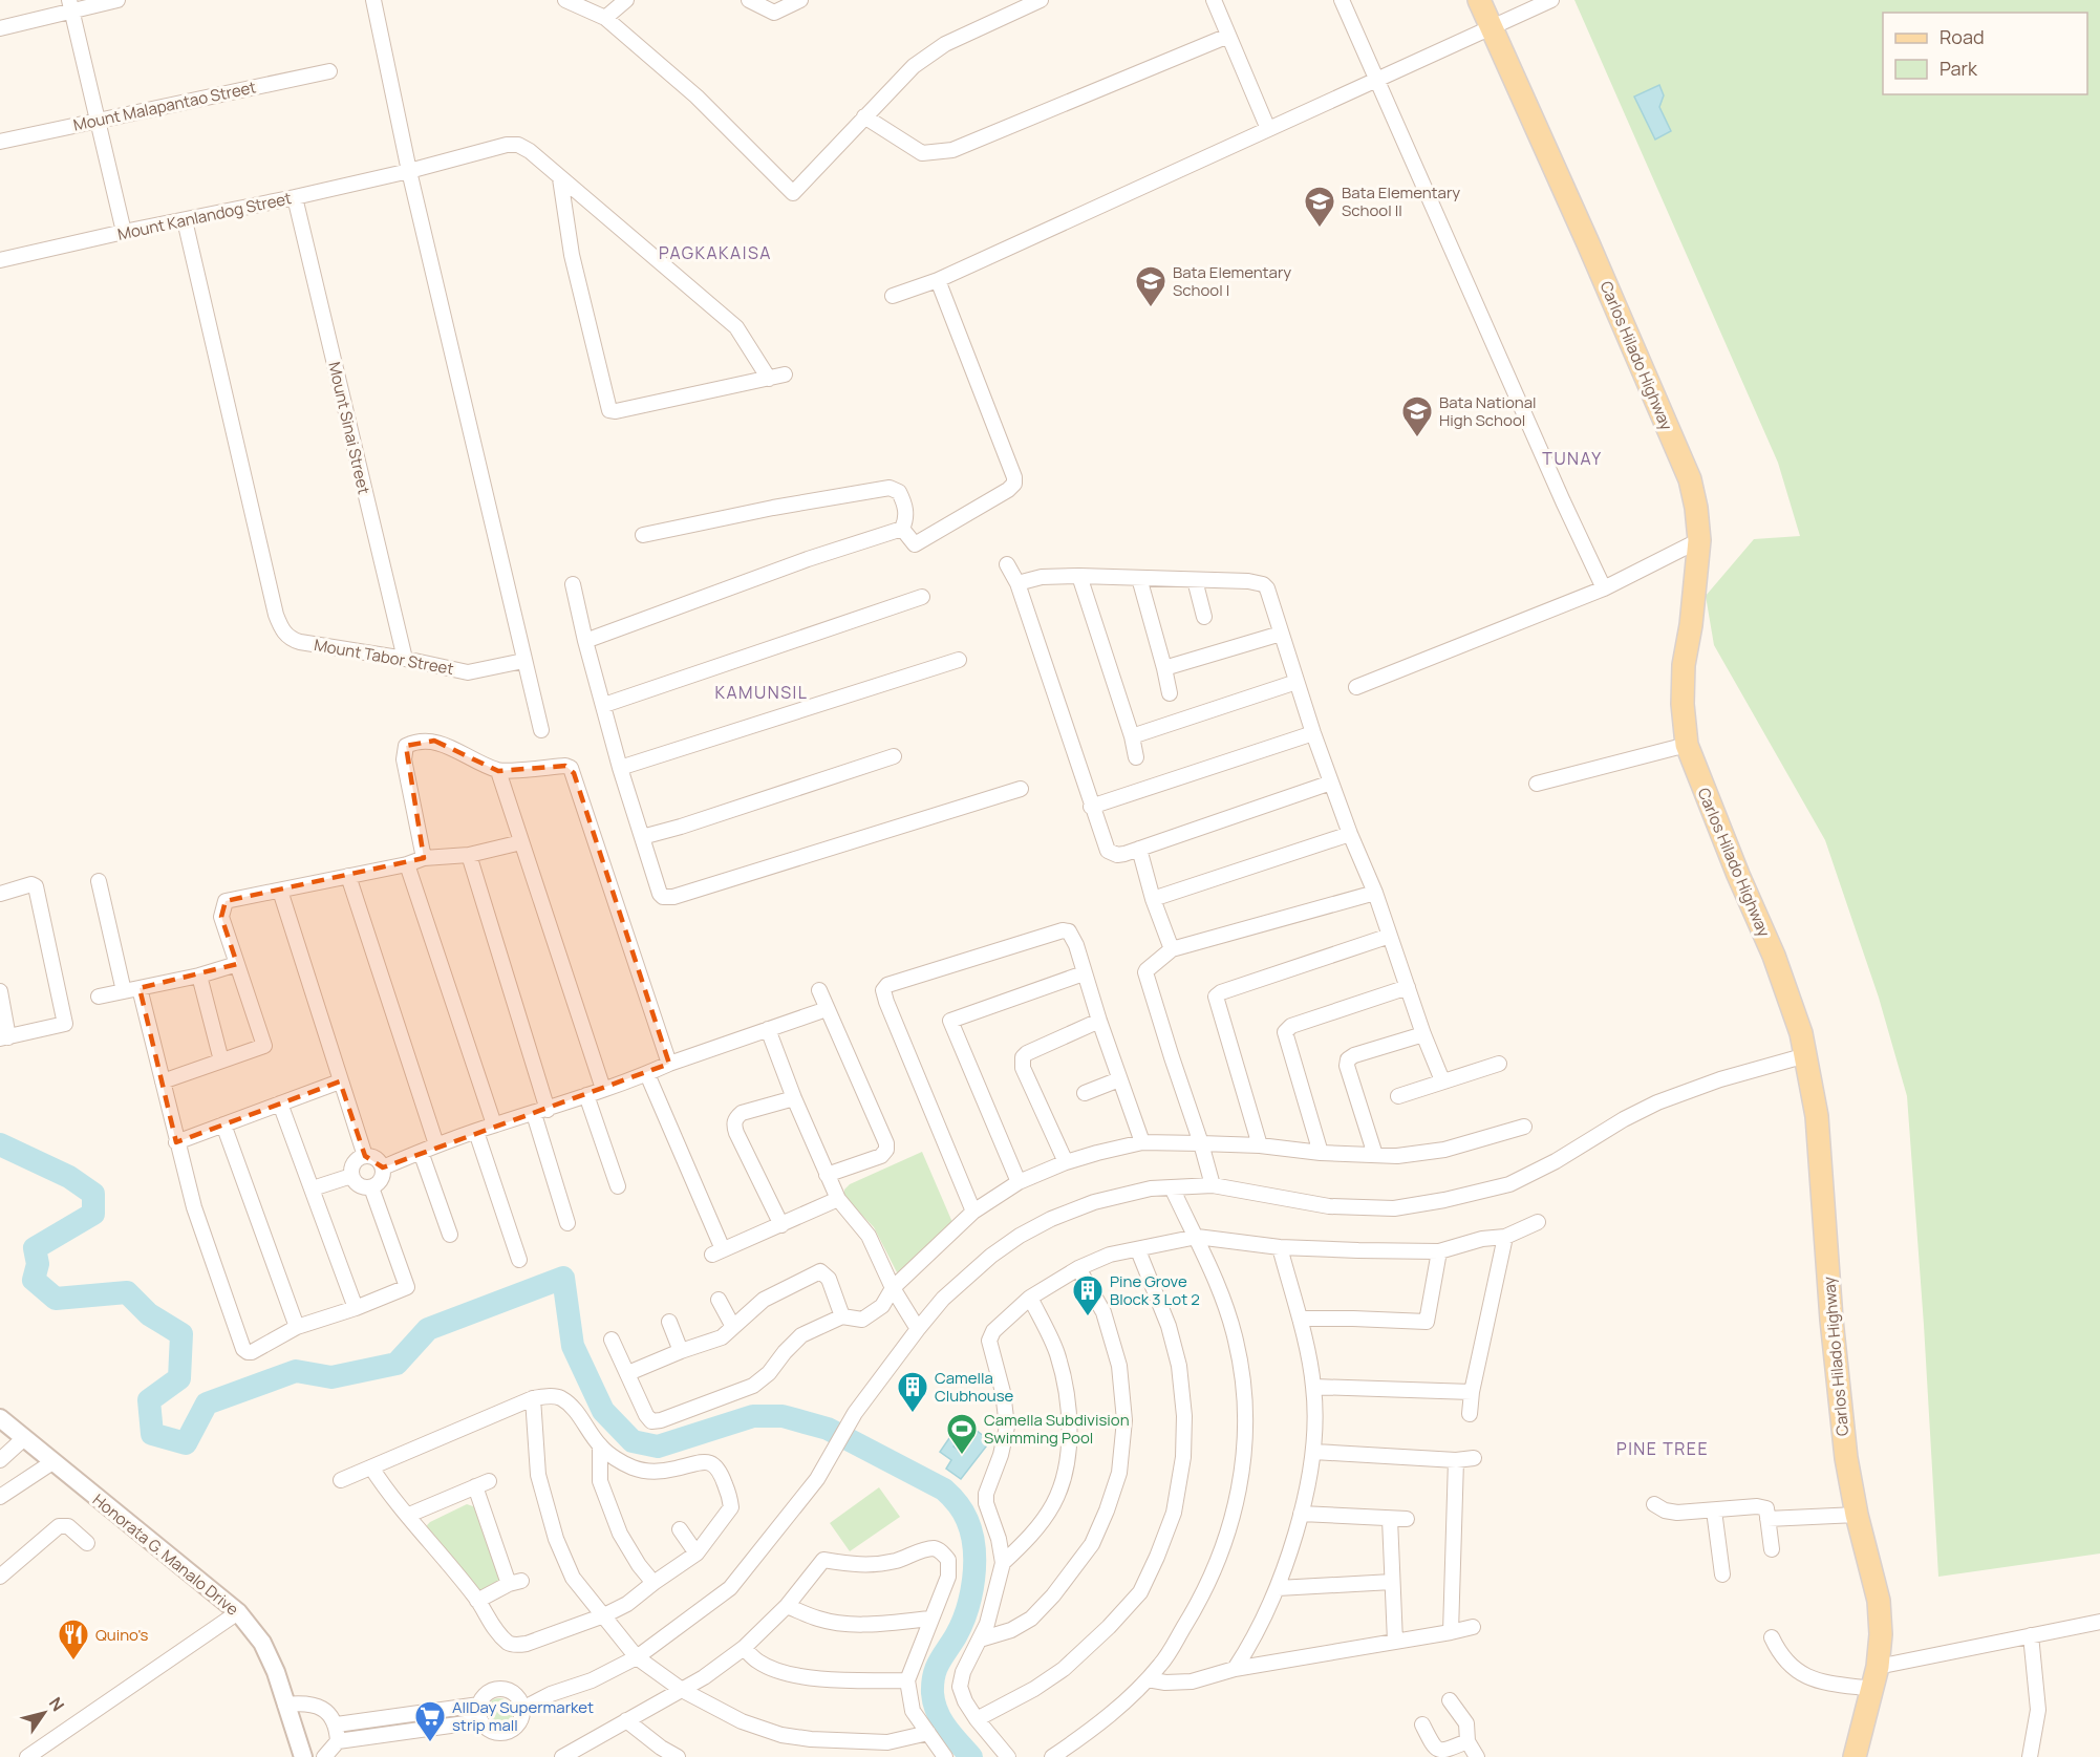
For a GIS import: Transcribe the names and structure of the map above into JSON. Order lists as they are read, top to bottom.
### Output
{
  "streets": {
    "main road": ["Carlos Hilado Highway"],
    "street": [
      "Mount Malapantao Street",
      "Mount Kanlandog Street",
      "Mount Sinai Street",
      "Mount Tabor Street",
      "Honorata G. Manalo Drive"
    ]
  },
  "crossings": [
    ["Mount Kanlandog Street", "Mount Sinai Street"],
    ["Mount Kanlandog Street", "Mount Tabor Street"],
    ["Mount Sinai Street", "Mount Tabor Street"]
  ],
  "districts": [
    "PAGKAKAISA",
    "TUNAY",
    "KAMUNSIL",
    "PINE TREE"
  ],
  "places": {
    "school or university": ["Bata Elementary School II", "Bata Elementary School I", "Bata National High School"],
    "building": ["Pine Grove Block 3 Lot 2", "Camella Clubhouse"],
    "sports": ["Camella Subdivision Swimming Pool"],
    "restaurant": ["Quino's"],
    "supermarket": ["AllDay Supermarket strip mall"]
  },
  "legend": ["Road", "Park"],
  "north": "top right"
}
